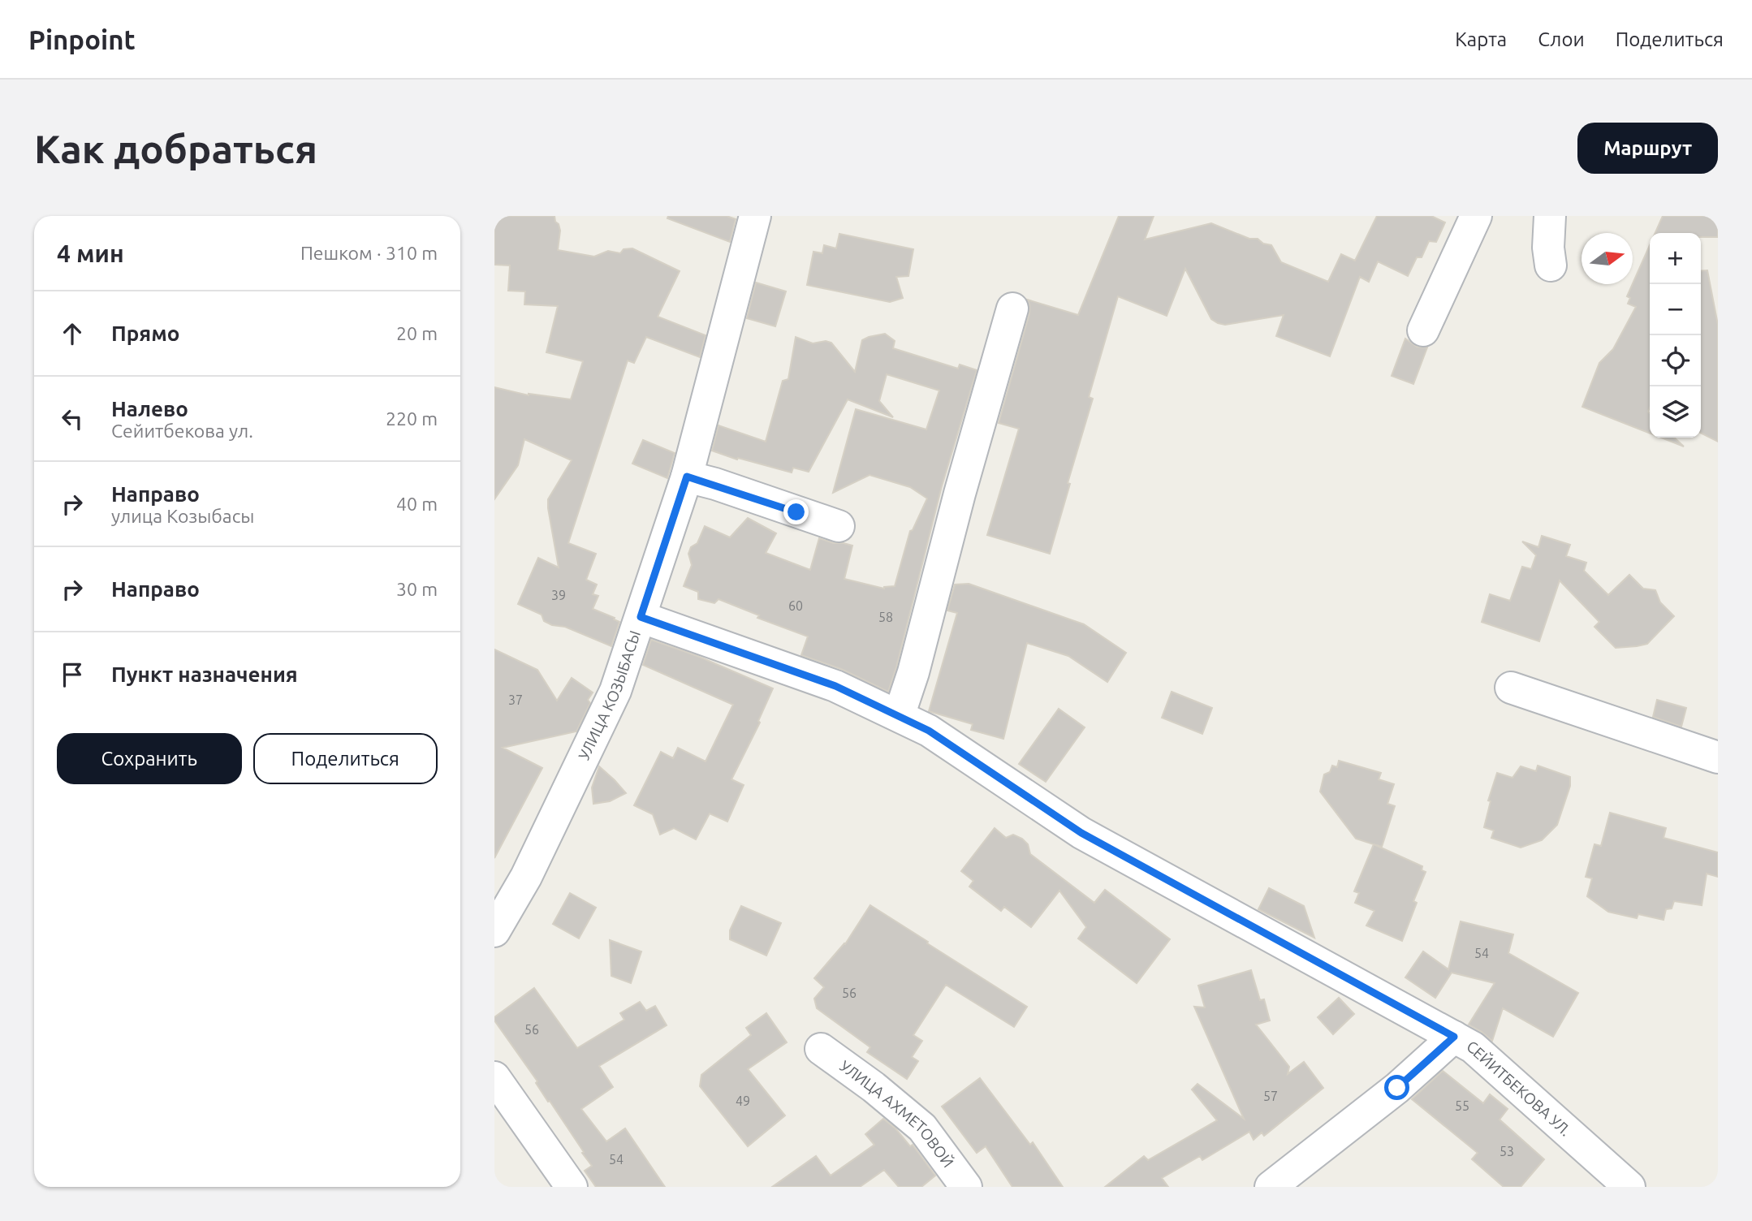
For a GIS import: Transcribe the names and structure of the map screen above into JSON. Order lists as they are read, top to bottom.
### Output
{
  "streets": {
    "street": ["УЛИЦА КОЗЫБАСЫ", "СЕЙИТБЕКОВА УЛ.", "УЛИЦА АХМЕТОВОЙ"]
  },
  "crossings": [
    ["УЛИЦА КОЗЫБАСЫ", "СЕЙИТБЕКОВА УЛ."]
  ],
  "house_numbers": [
    "39",
    "60",
    "58",
    "37",
    "54",
    "56",
    "56",
    "57",
    "49",
    "55",
    "53",
    "54"
  ],
  "north": "right",
  "page": {
    "header": "Pinpoint",
    "nav": ["Карта", "Слои", "Поделиться"],
    "buttons": [
      "Маршрут",
      ["Сохранить", "Поделиться"]
    ],
    "title": "Как добраться",
    "heading": ["4 мин", "Пешком · 310 m"],
    "map_buttons": ["+", "−"],
    "list": [
      ["Прямо", "20 m"],
      ["Налево", "Сейитбекова ул.", "220 m"],
      ["Направо", "улица Козыбасы", "40 m"],
      ["Направо", "30 m"],
      "Пункт назначения"
    ]
  }
}
